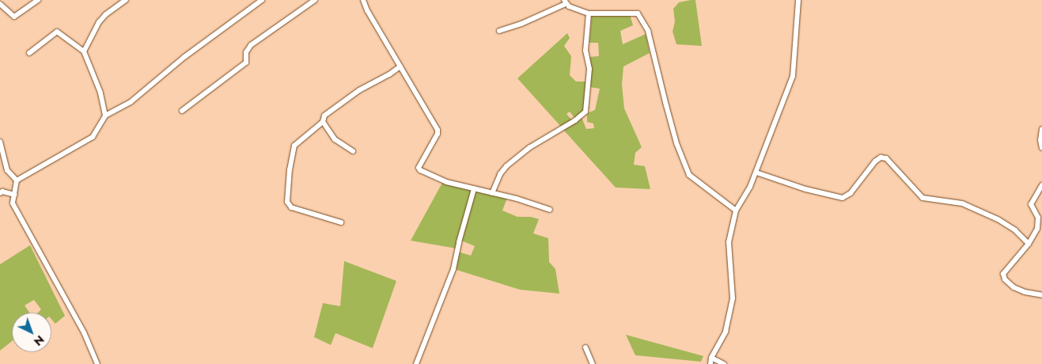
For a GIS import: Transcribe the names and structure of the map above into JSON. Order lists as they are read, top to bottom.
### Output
{
  "north": "bottom right"
}
